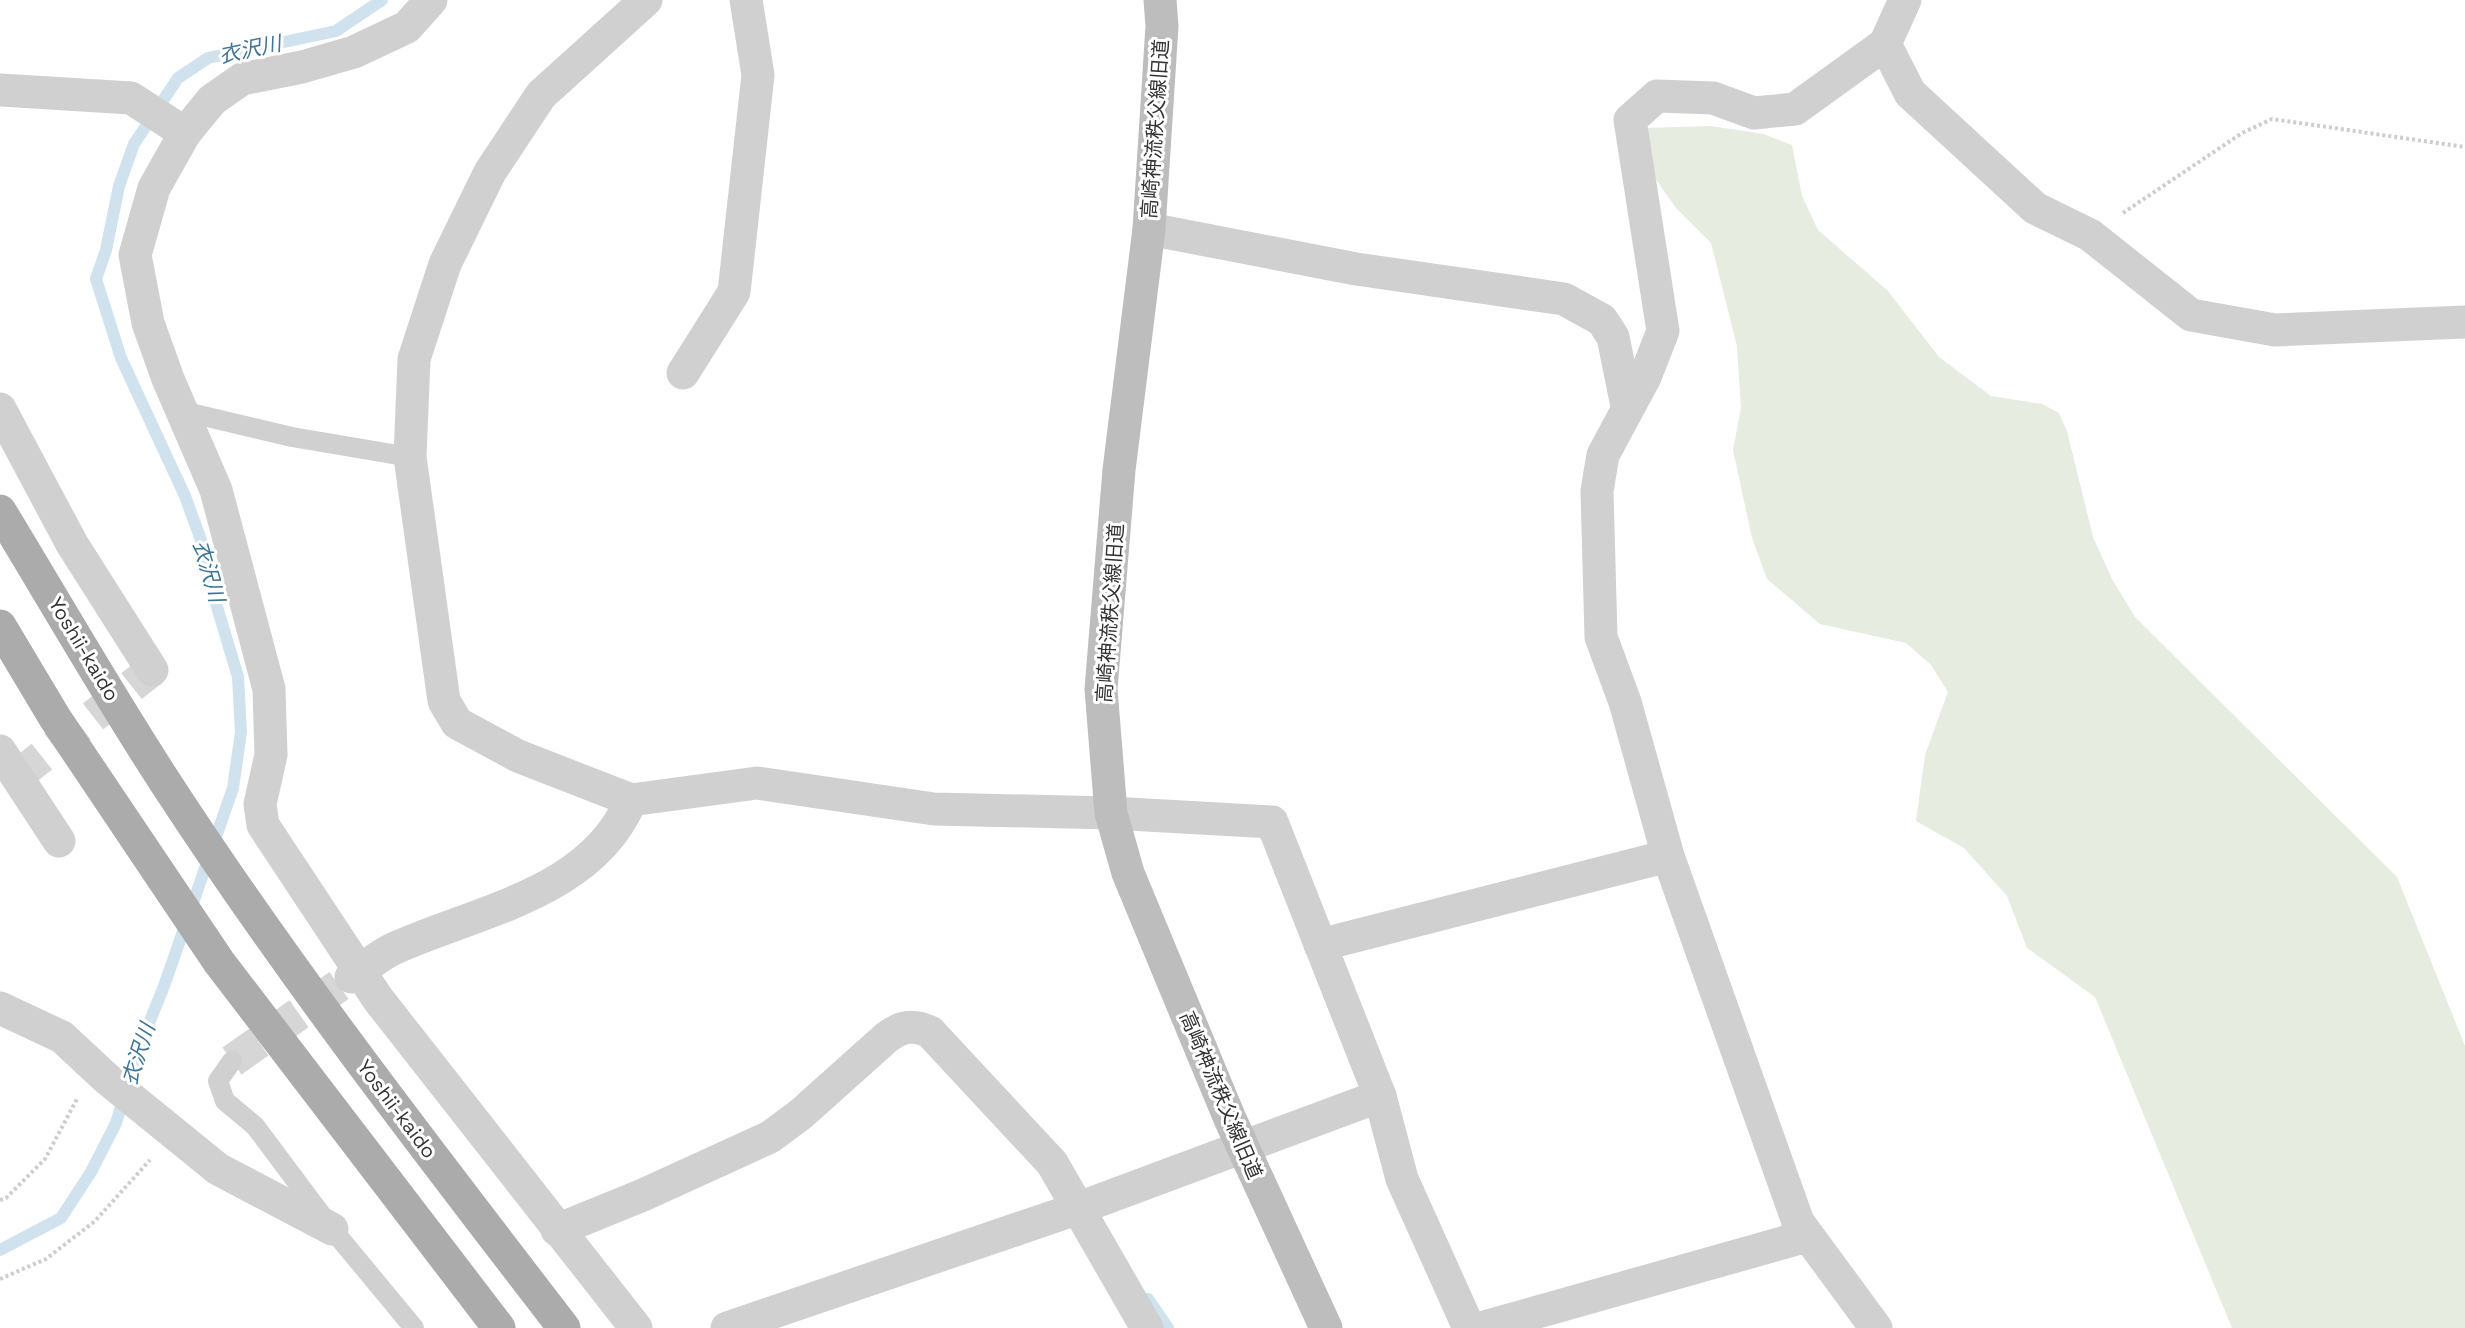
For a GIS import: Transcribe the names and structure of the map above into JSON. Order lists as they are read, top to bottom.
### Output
{
  "streets": {
    "main road": ["Yoshii-kaido"],
    "street": ["高崎神流秩父線旧道"]
  },
  "water": ["衣沢川"]
}
